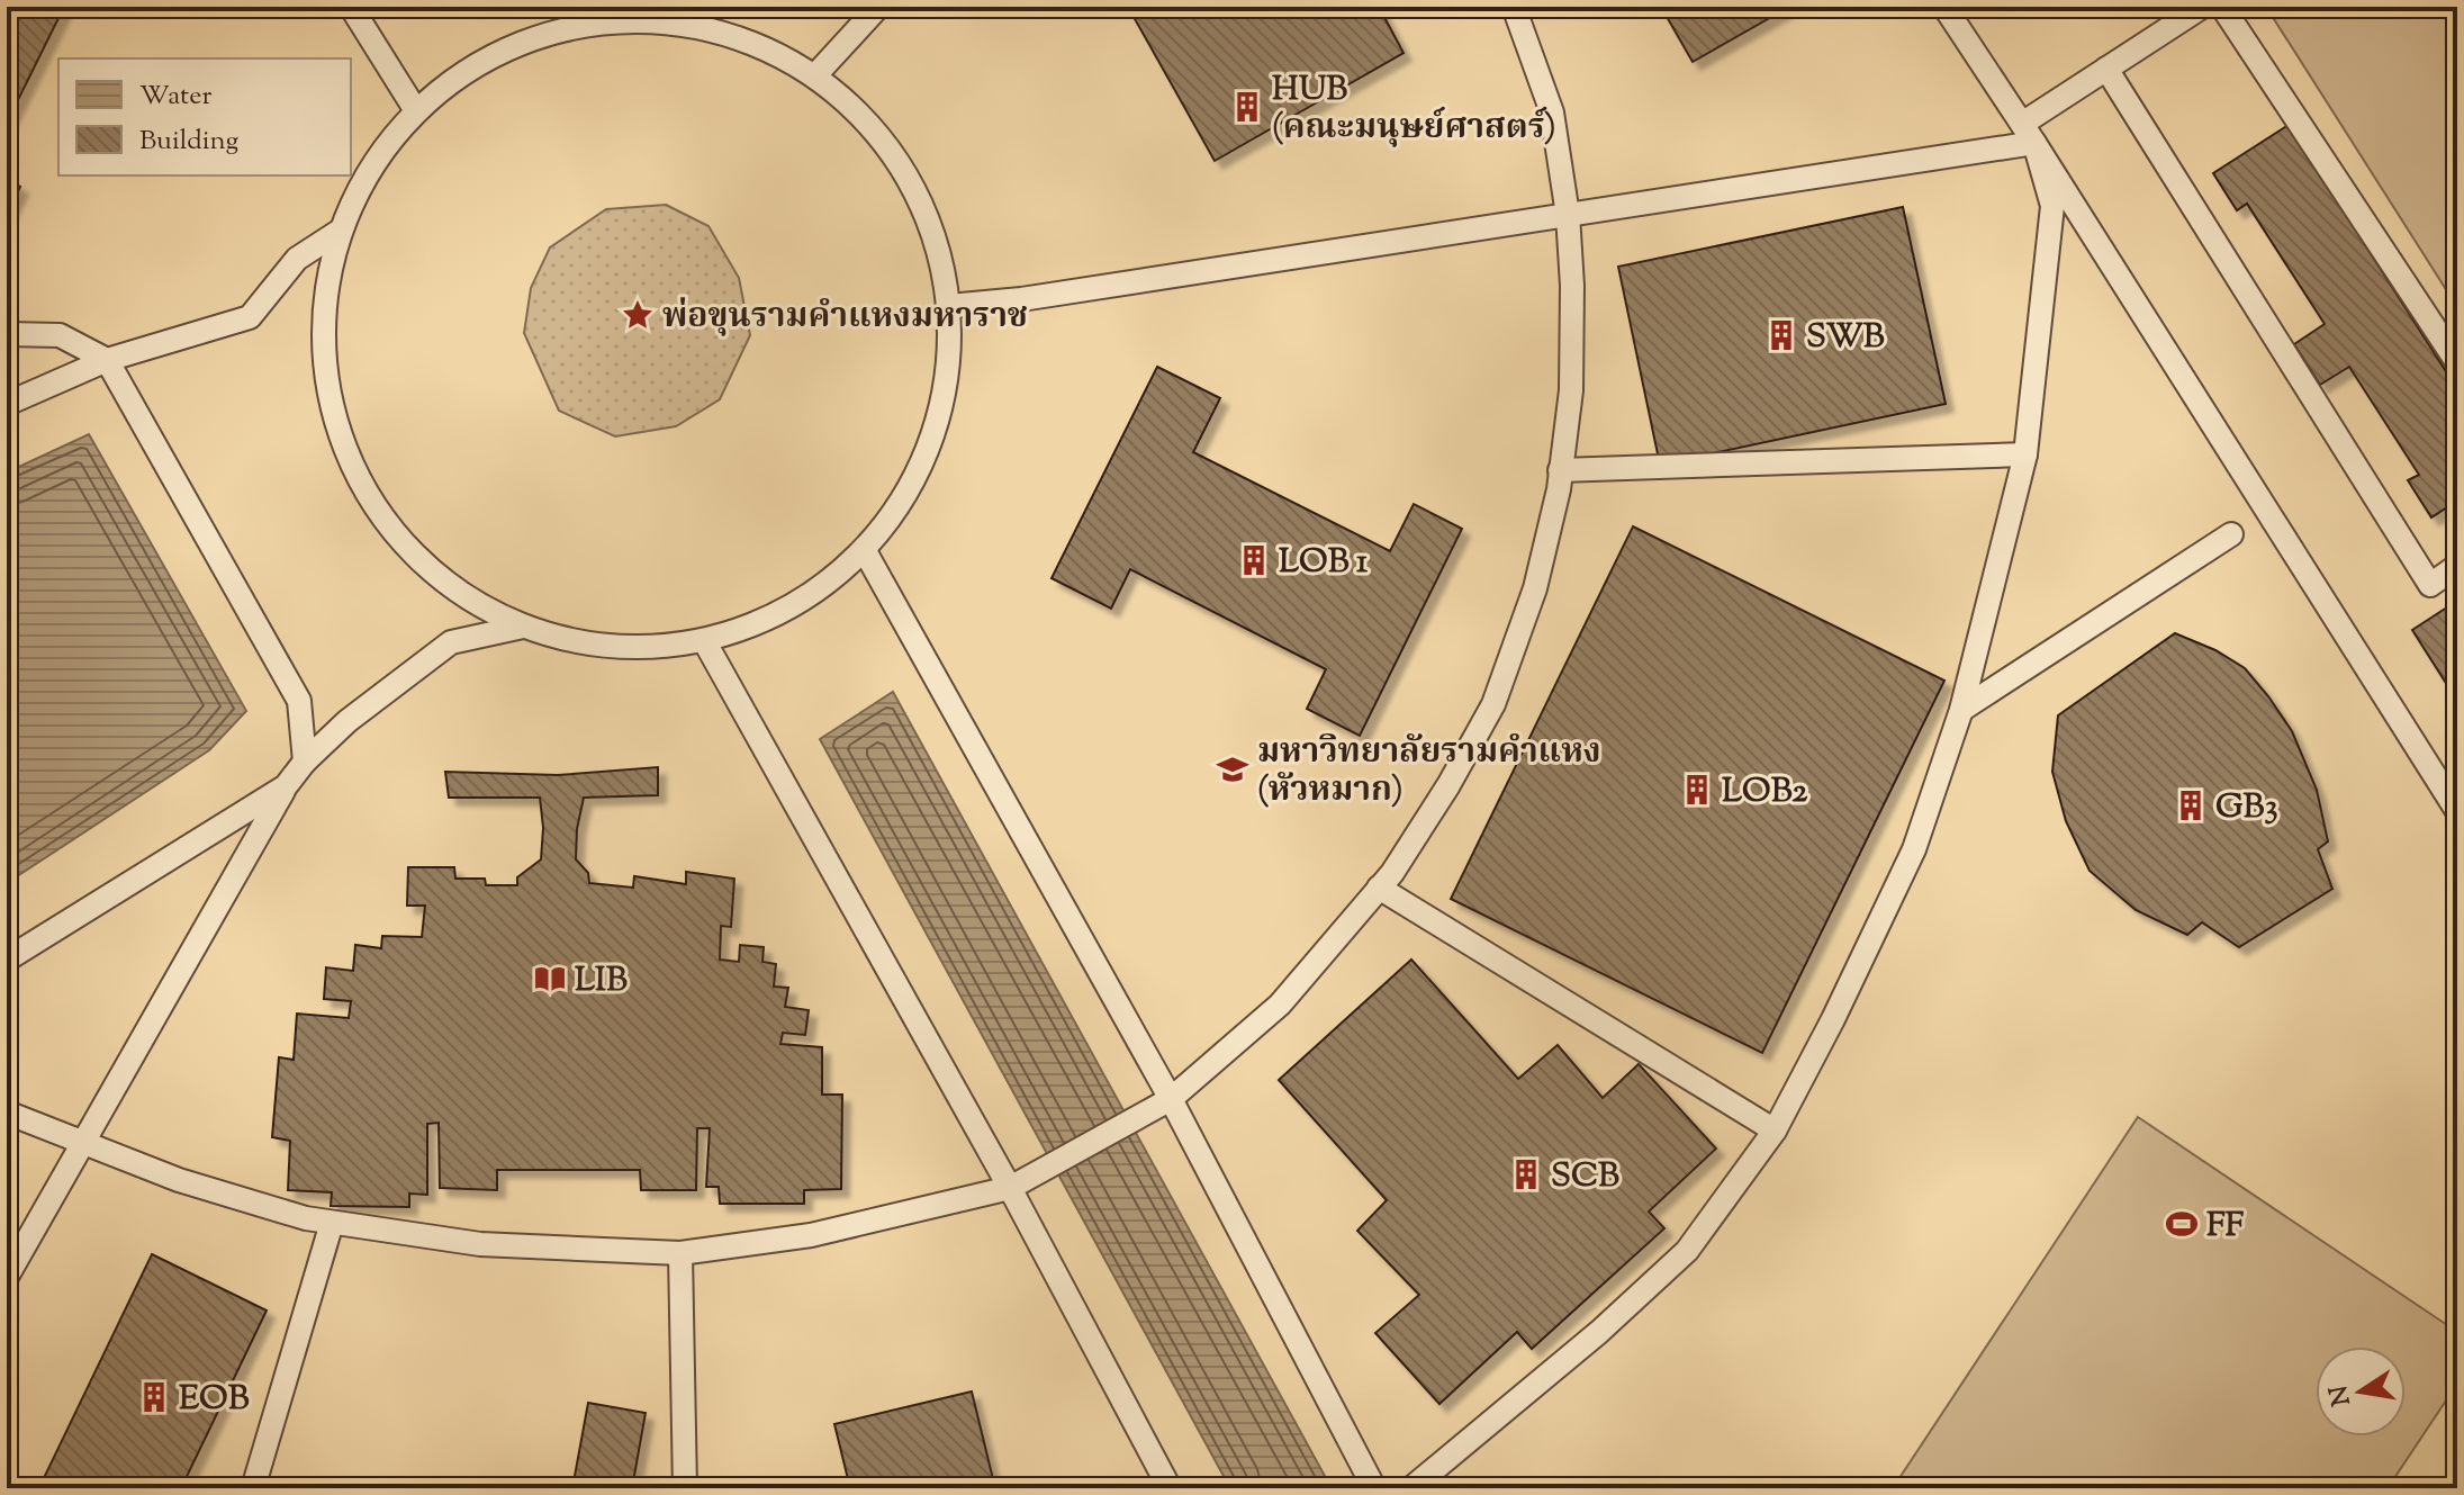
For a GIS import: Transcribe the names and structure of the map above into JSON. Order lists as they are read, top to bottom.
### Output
{
  "places": {
    "building": [
      "HUB (คณะมนุษย์ศาสตร์)",
      "SWB",
      "LOB 1",
      "LOB2",
      "GB3",
      "SCB",
      "EOB"
    ],
    "place": ["พ่อขุนรามคำแหงมหาราช"],
    "school or university": ["มหาวิทยาลัยรามคำแหง (หัวหมาก)"],
    "library": ["LIB"],
    "sports": ["FF"]
  },
  "legend": ["Water", "Building"],
  "north": "left"
}
